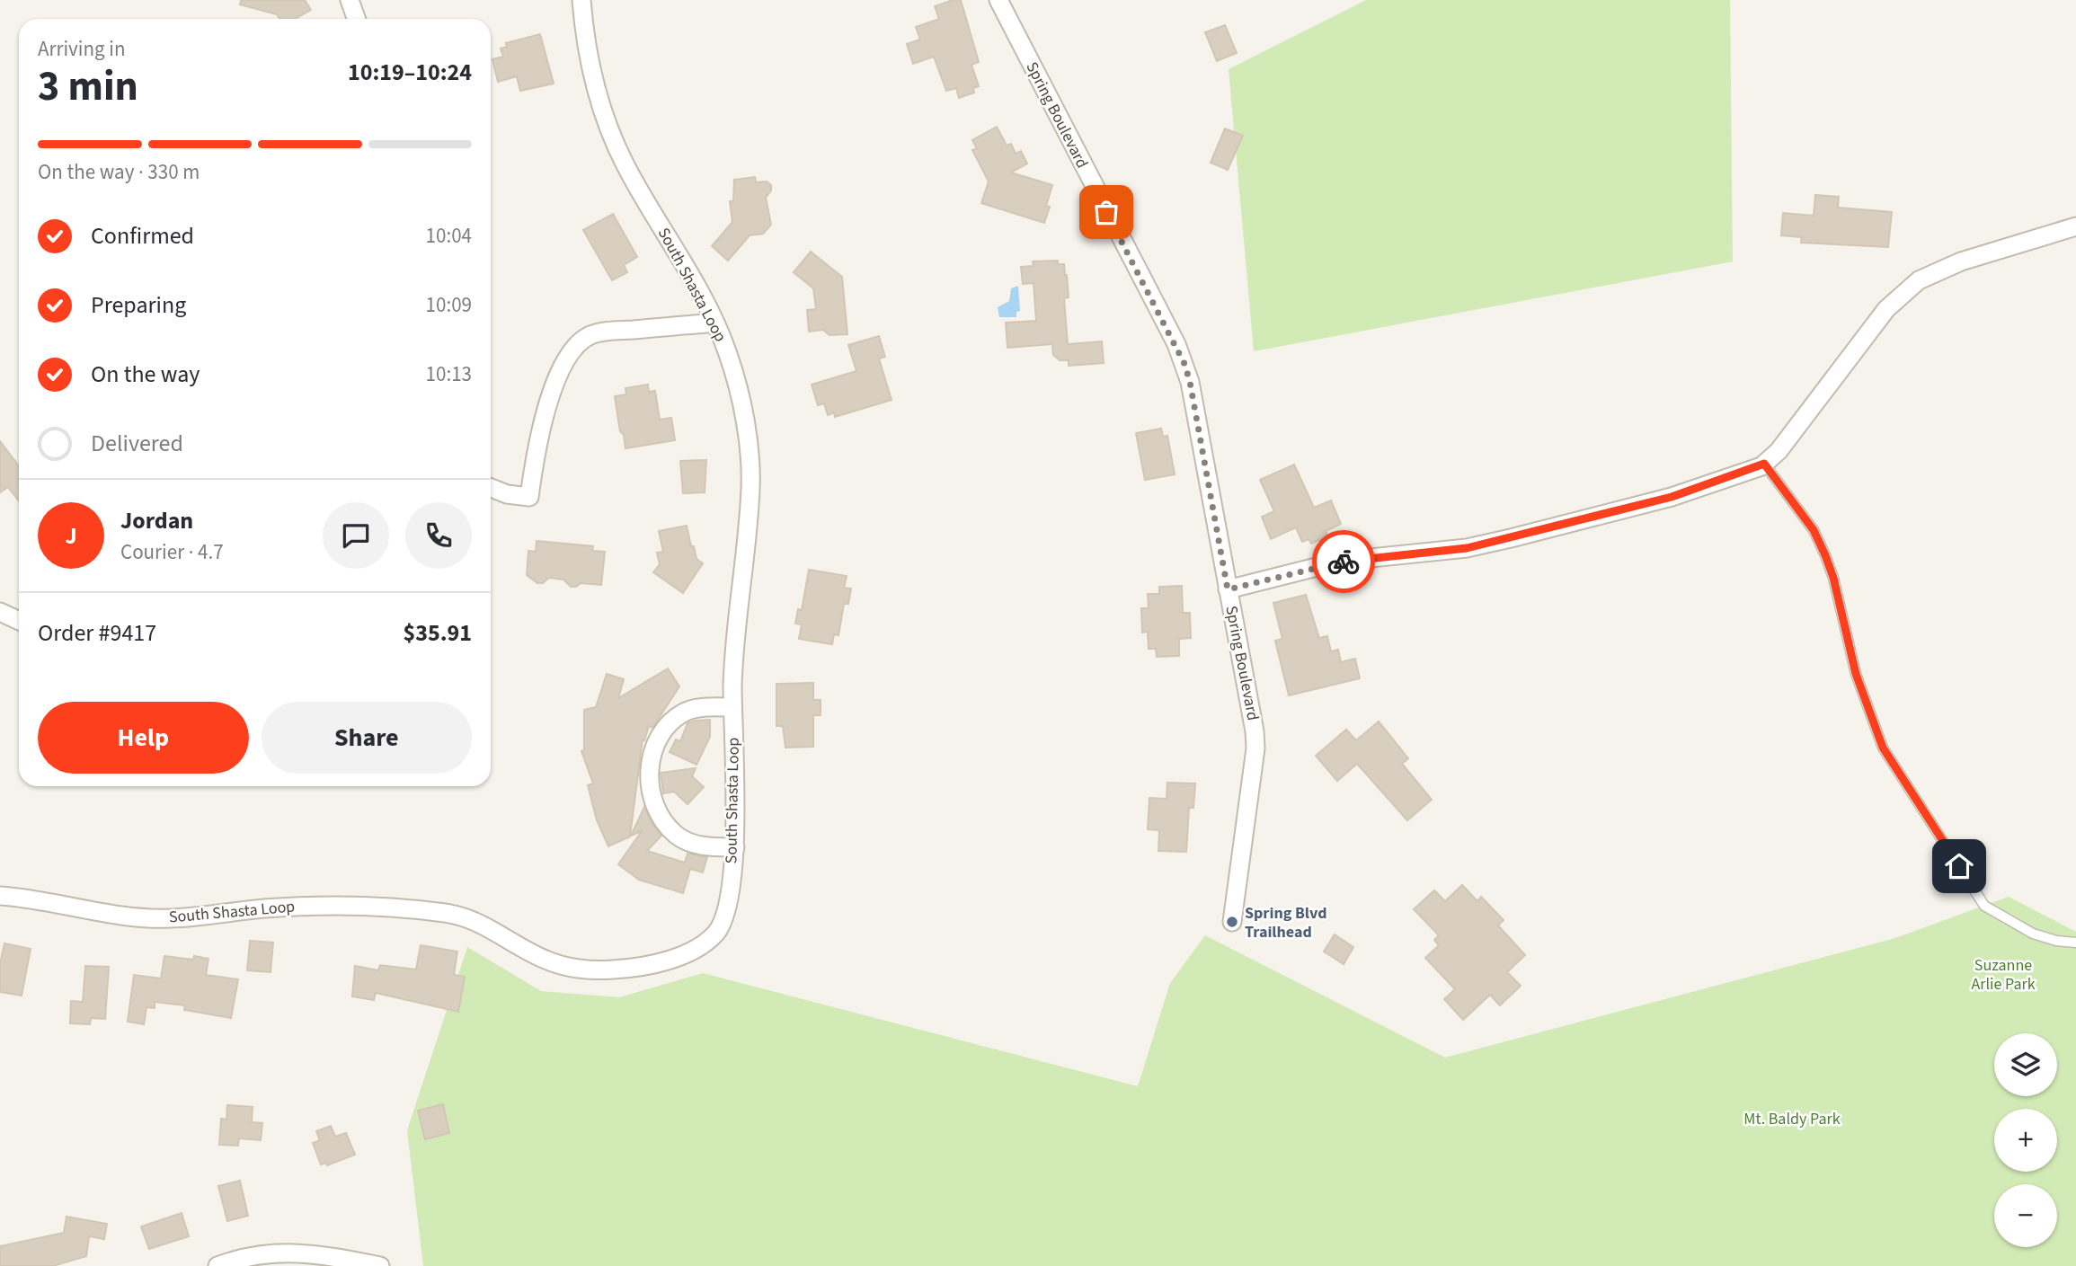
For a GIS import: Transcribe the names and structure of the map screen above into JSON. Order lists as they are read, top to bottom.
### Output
{
  "streets": {
    "street": ["Spring Boulevard", "South Shasta Loop"]
  },
  "parks": ["Suzanne Arlie Park", "Mt. Baldy Park"],
  "places": ["Spring Blvd Trailhead"],
  "page": {
    "heading": ["3 min", "Arriving in", "10:19–10:24"],
    "panel": [
      "Jordan",
      "Courier · 4.7",
      "Order #9417",
      "$35.91"
    ],
    "bar": "On the way · 330 m",
    "list": [
      ["Confirmed", "10:04"],
      ["Preparing", "10:09"],
      ["On the way", "10:13"],
      "Delivered"
    ],
    "round": "J",
    "buttons": ["Help", "Share"],
    "map_buttons": ["+", "−"]
  }
}
